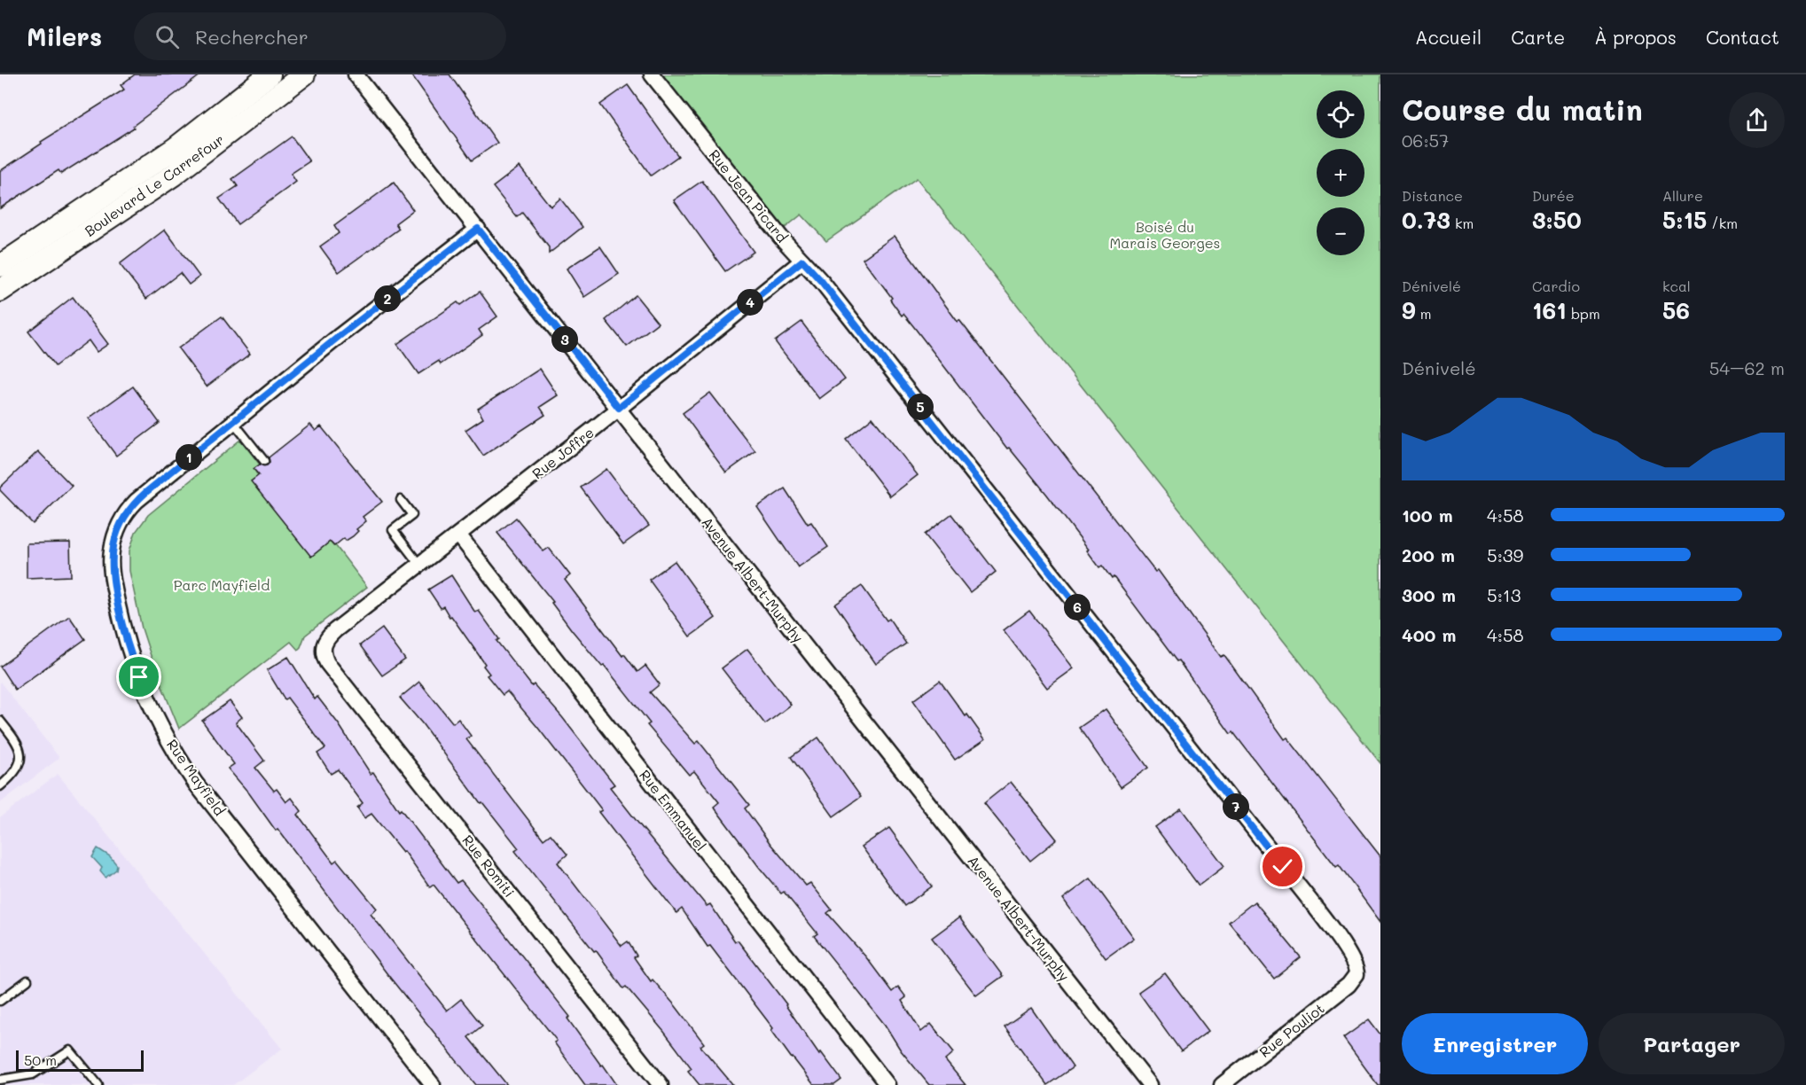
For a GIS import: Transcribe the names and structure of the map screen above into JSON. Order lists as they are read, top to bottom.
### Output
{
  "streets": {
    "street": [
      "Boulevard Le Carrefour",
      "Rue Jean Picard",
      "Rue Joffre",
      "Avenue Albert-Murphy",
      "Rue Mayfield",
      "Rue Emmanuel",
      "Rue Romiti",
      "Rue Pouliot"
    ]
  },
  "crossings": [
    ["Rue Jean Picard", "Rue Joffre"],
    ["Rue Jean Picard", "Rue Pouliot"],
    ["Rue Joffre", "Avenue Albert-Murphy"],
    ["Rue Joffre", "Rue Emmanuel"],
    ["Rue Joffre", "Rue Romiti"],
    ["Avenue Albert-Murphy", "Rue Mayfield"]
  ],
  "parks": ["Boisé du Marais Georges", "Parc Mayfield"],
  "scale_bar": "50 m",
  "page": {
    "header": "Milers",
    "search": "Rechercher",
    "nav": [
      "Accueil",
      "Carte",
      "À propos",
      "Contact"
    ],
    "heading": ["Course du matin", "06:57"],
    "map_buttons": ["+", "−"],
    "stats": [
      ["Distance", "0.73 km"],
      ["Durée", "3:50"],
      ["Allure", "5:15 /km"],
      ["Dénivelé", "9 m"],
      ["Cardio", "161 bpm"],
      ["kcal", "56"]
    ],
    "pins": [
      "2",
      "4",
      "3",
      "5",
      "1",
      "6",
      "7"
    ],
    "chart": ["Dénivelé", "54–62 m"],
    "list": [
      {
        "name": "100 m",
        "note": "4:58"
      },
      {
        "name": "200 m",
        "note": "5:39"
      },
      {
        "name": "300 m",
        "note": "5:13"
      },
      {
        "name": "400 m",
        "note": "4:58"
      }
    ],
    "buttons": ["Enregistrer", "Partager"],
    "scale": "50 m"
  }
}
